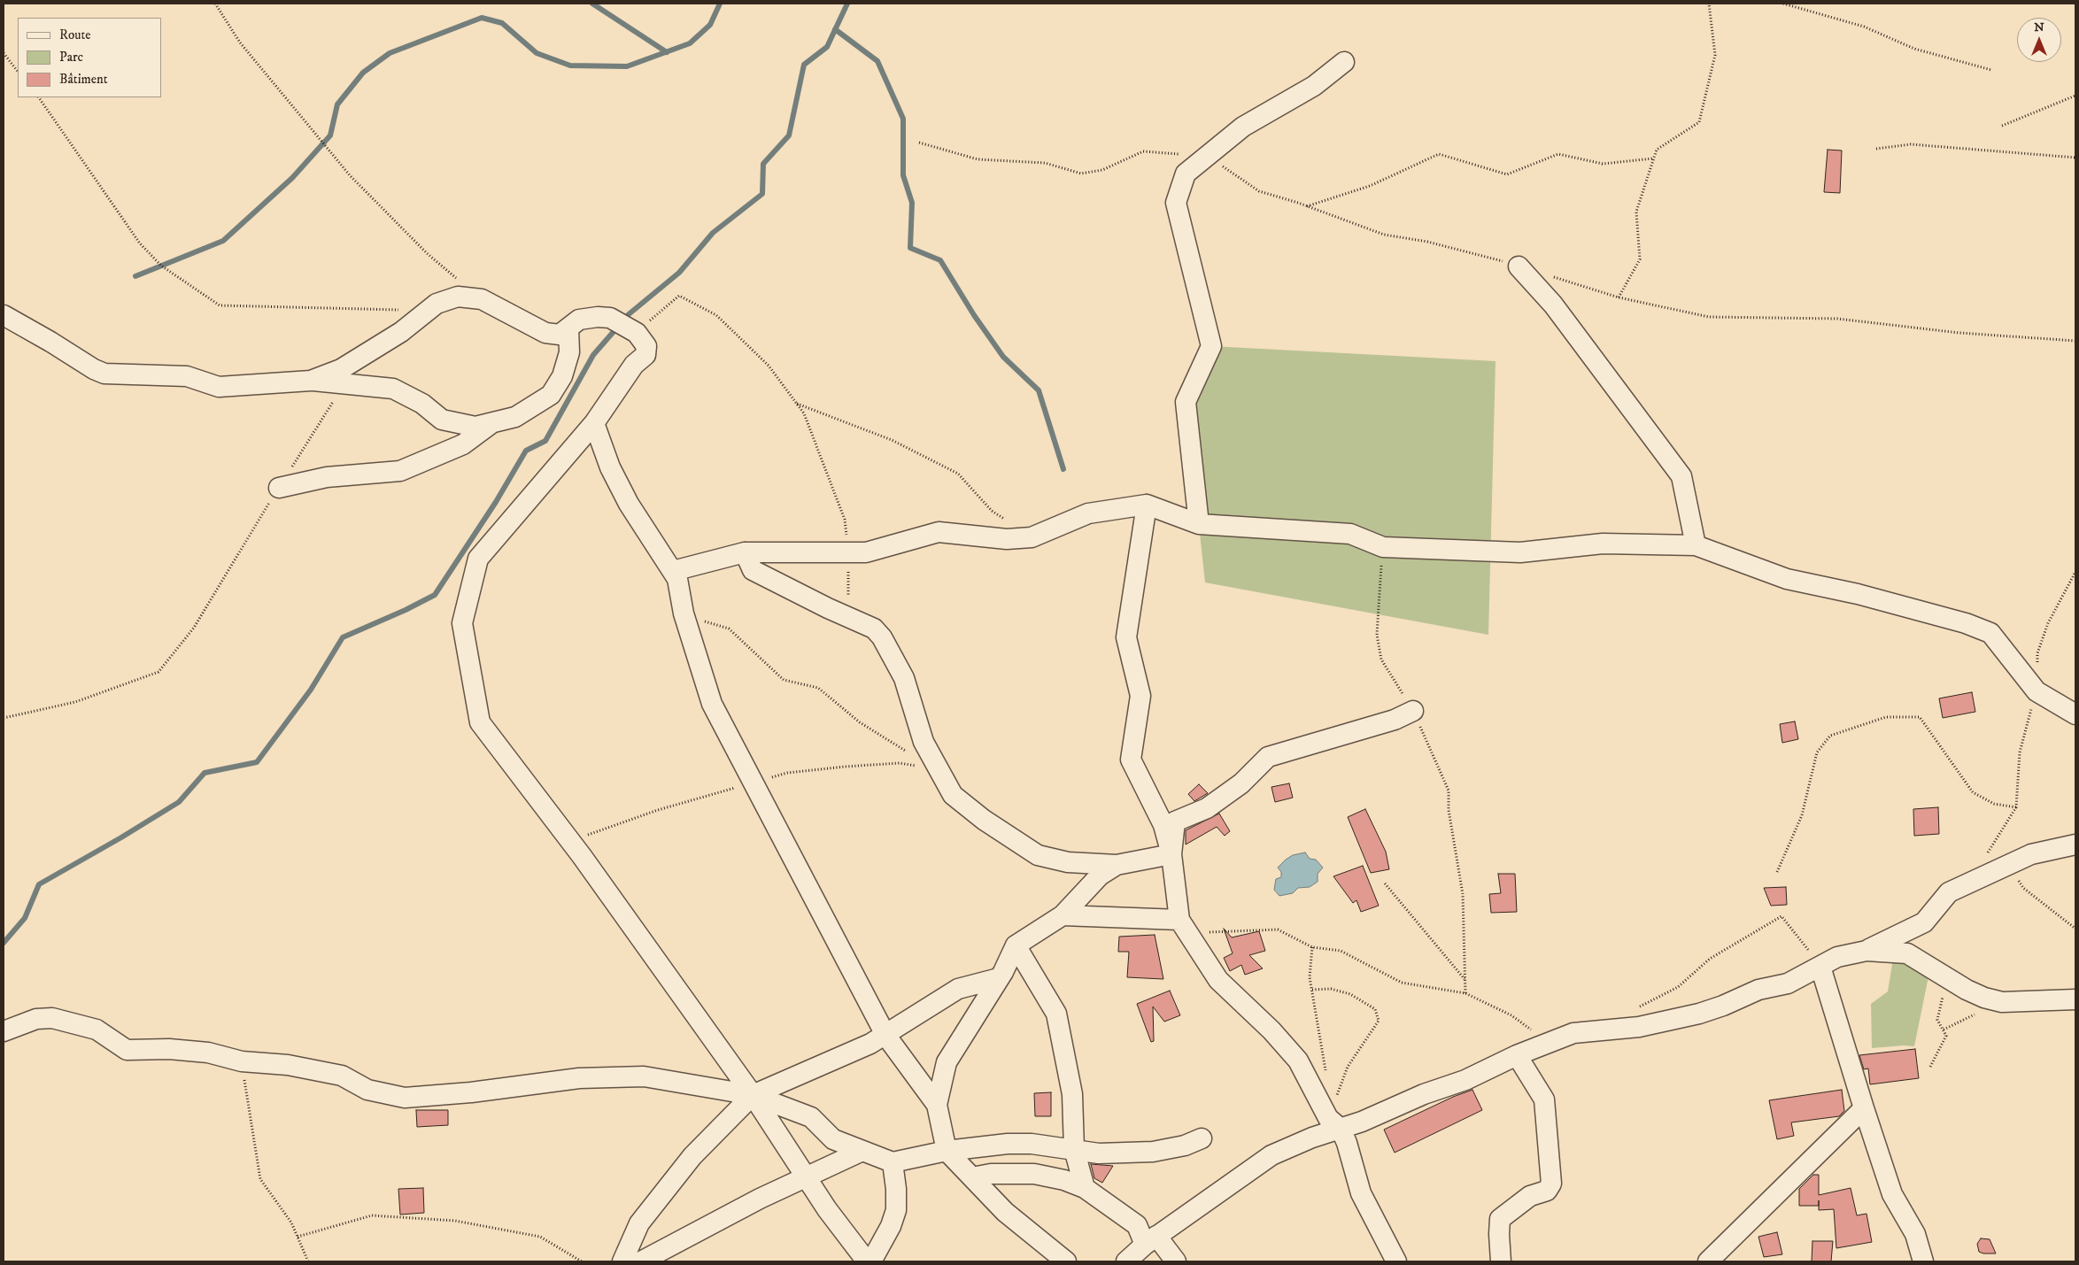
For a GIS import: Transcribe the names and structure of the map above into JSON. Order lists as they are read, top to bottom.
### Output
{
  "legend": ["Route", "Parc", "Bâtiment"],
  "north": "top"
}
